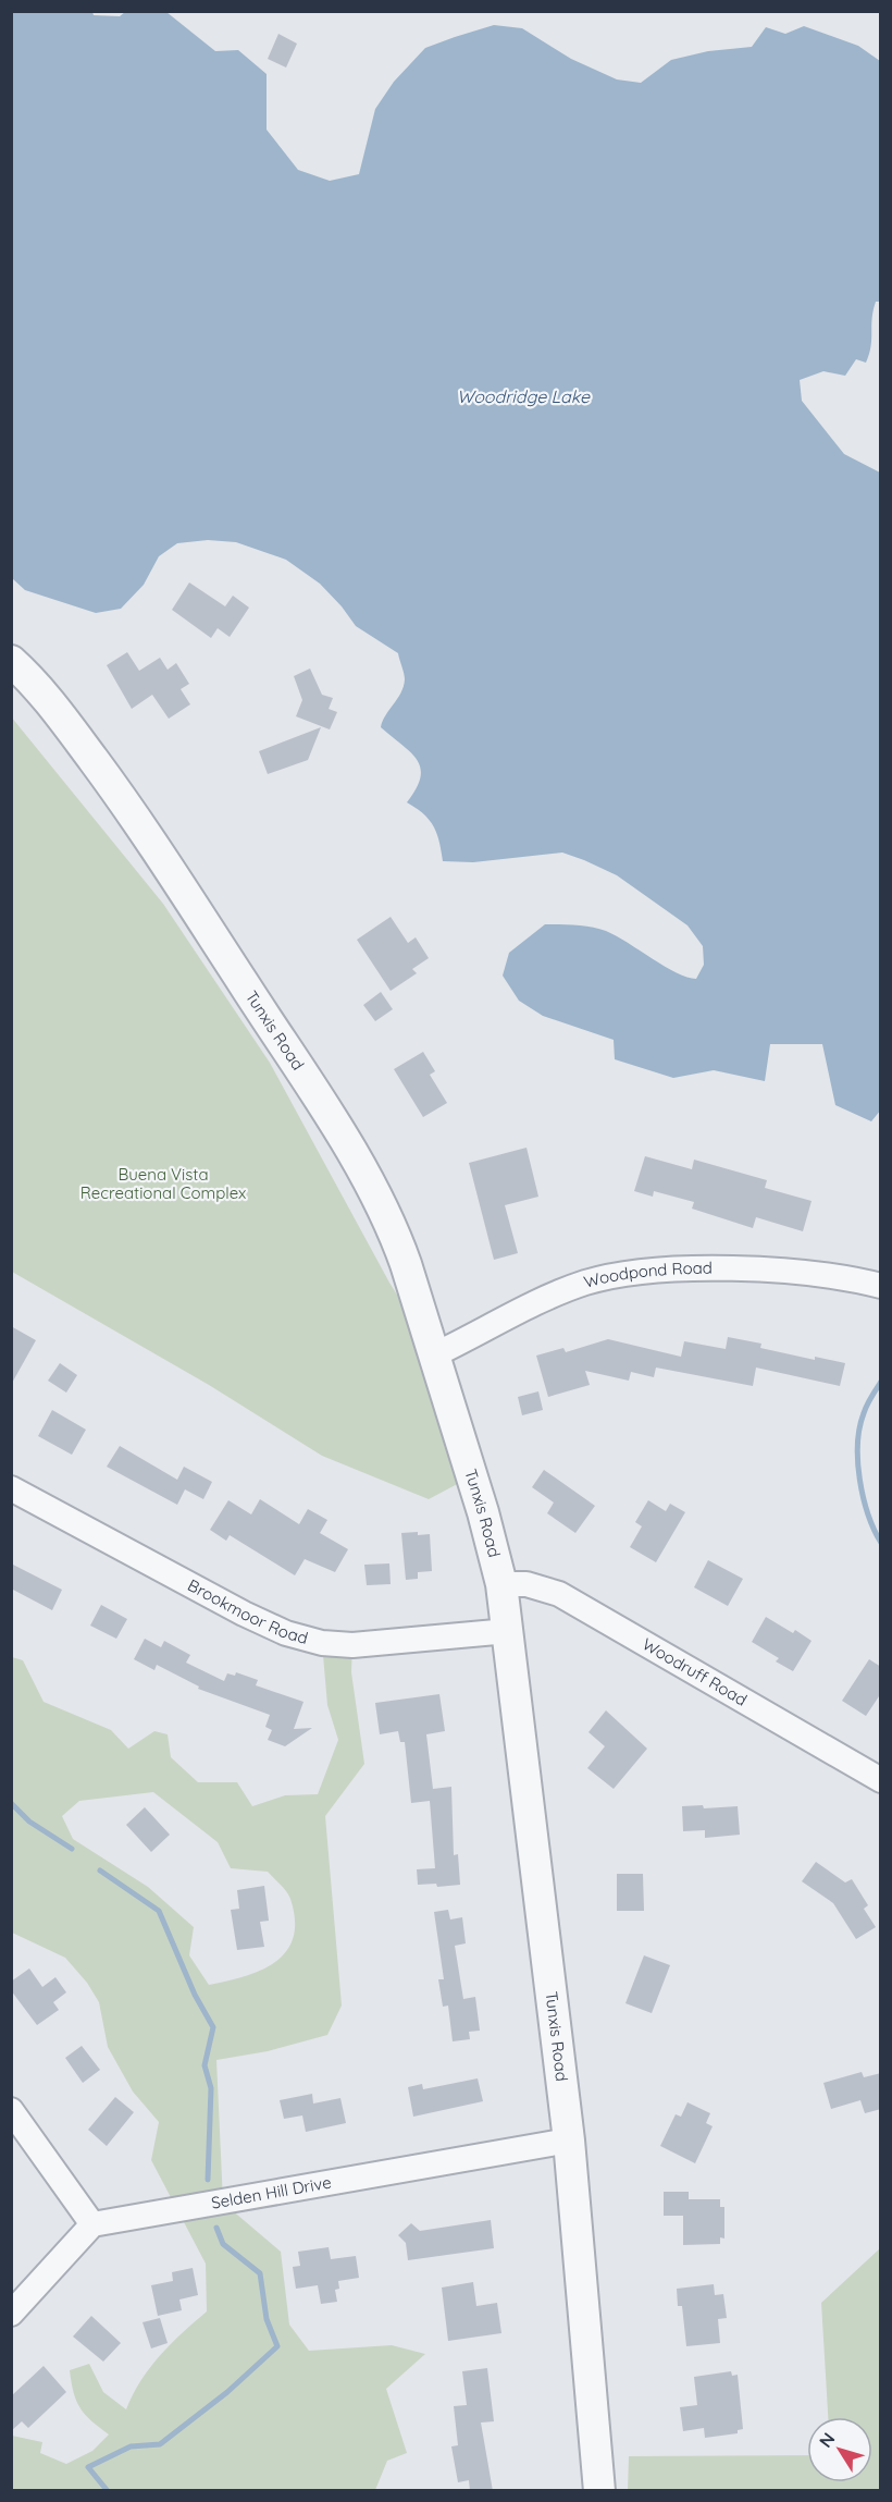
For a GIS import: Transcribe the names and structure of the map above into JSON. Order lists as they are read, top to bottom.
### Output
{
  "streets": {
    "street": [
      "Tunxis Road",
      "Woodpond Road",
      "Brookmoor Road",
      "Woodruff Road",
      "Selden Hill Drive"
    ]
  },
  "crossings": [
    ["Tunxis Road", "Woodpond Road"],
    ["Tunxis Road", "Brookmoor Road"],
    ["Tunxis Road", "Woodruff Road"],
    ["Tunxis Road", "Selden Hill Drive"]
  ],
  "water": ["Woodridge Lake"],
  "parks": ["Buena Vista Recreational Complex"],
  "north": "top left"
}
